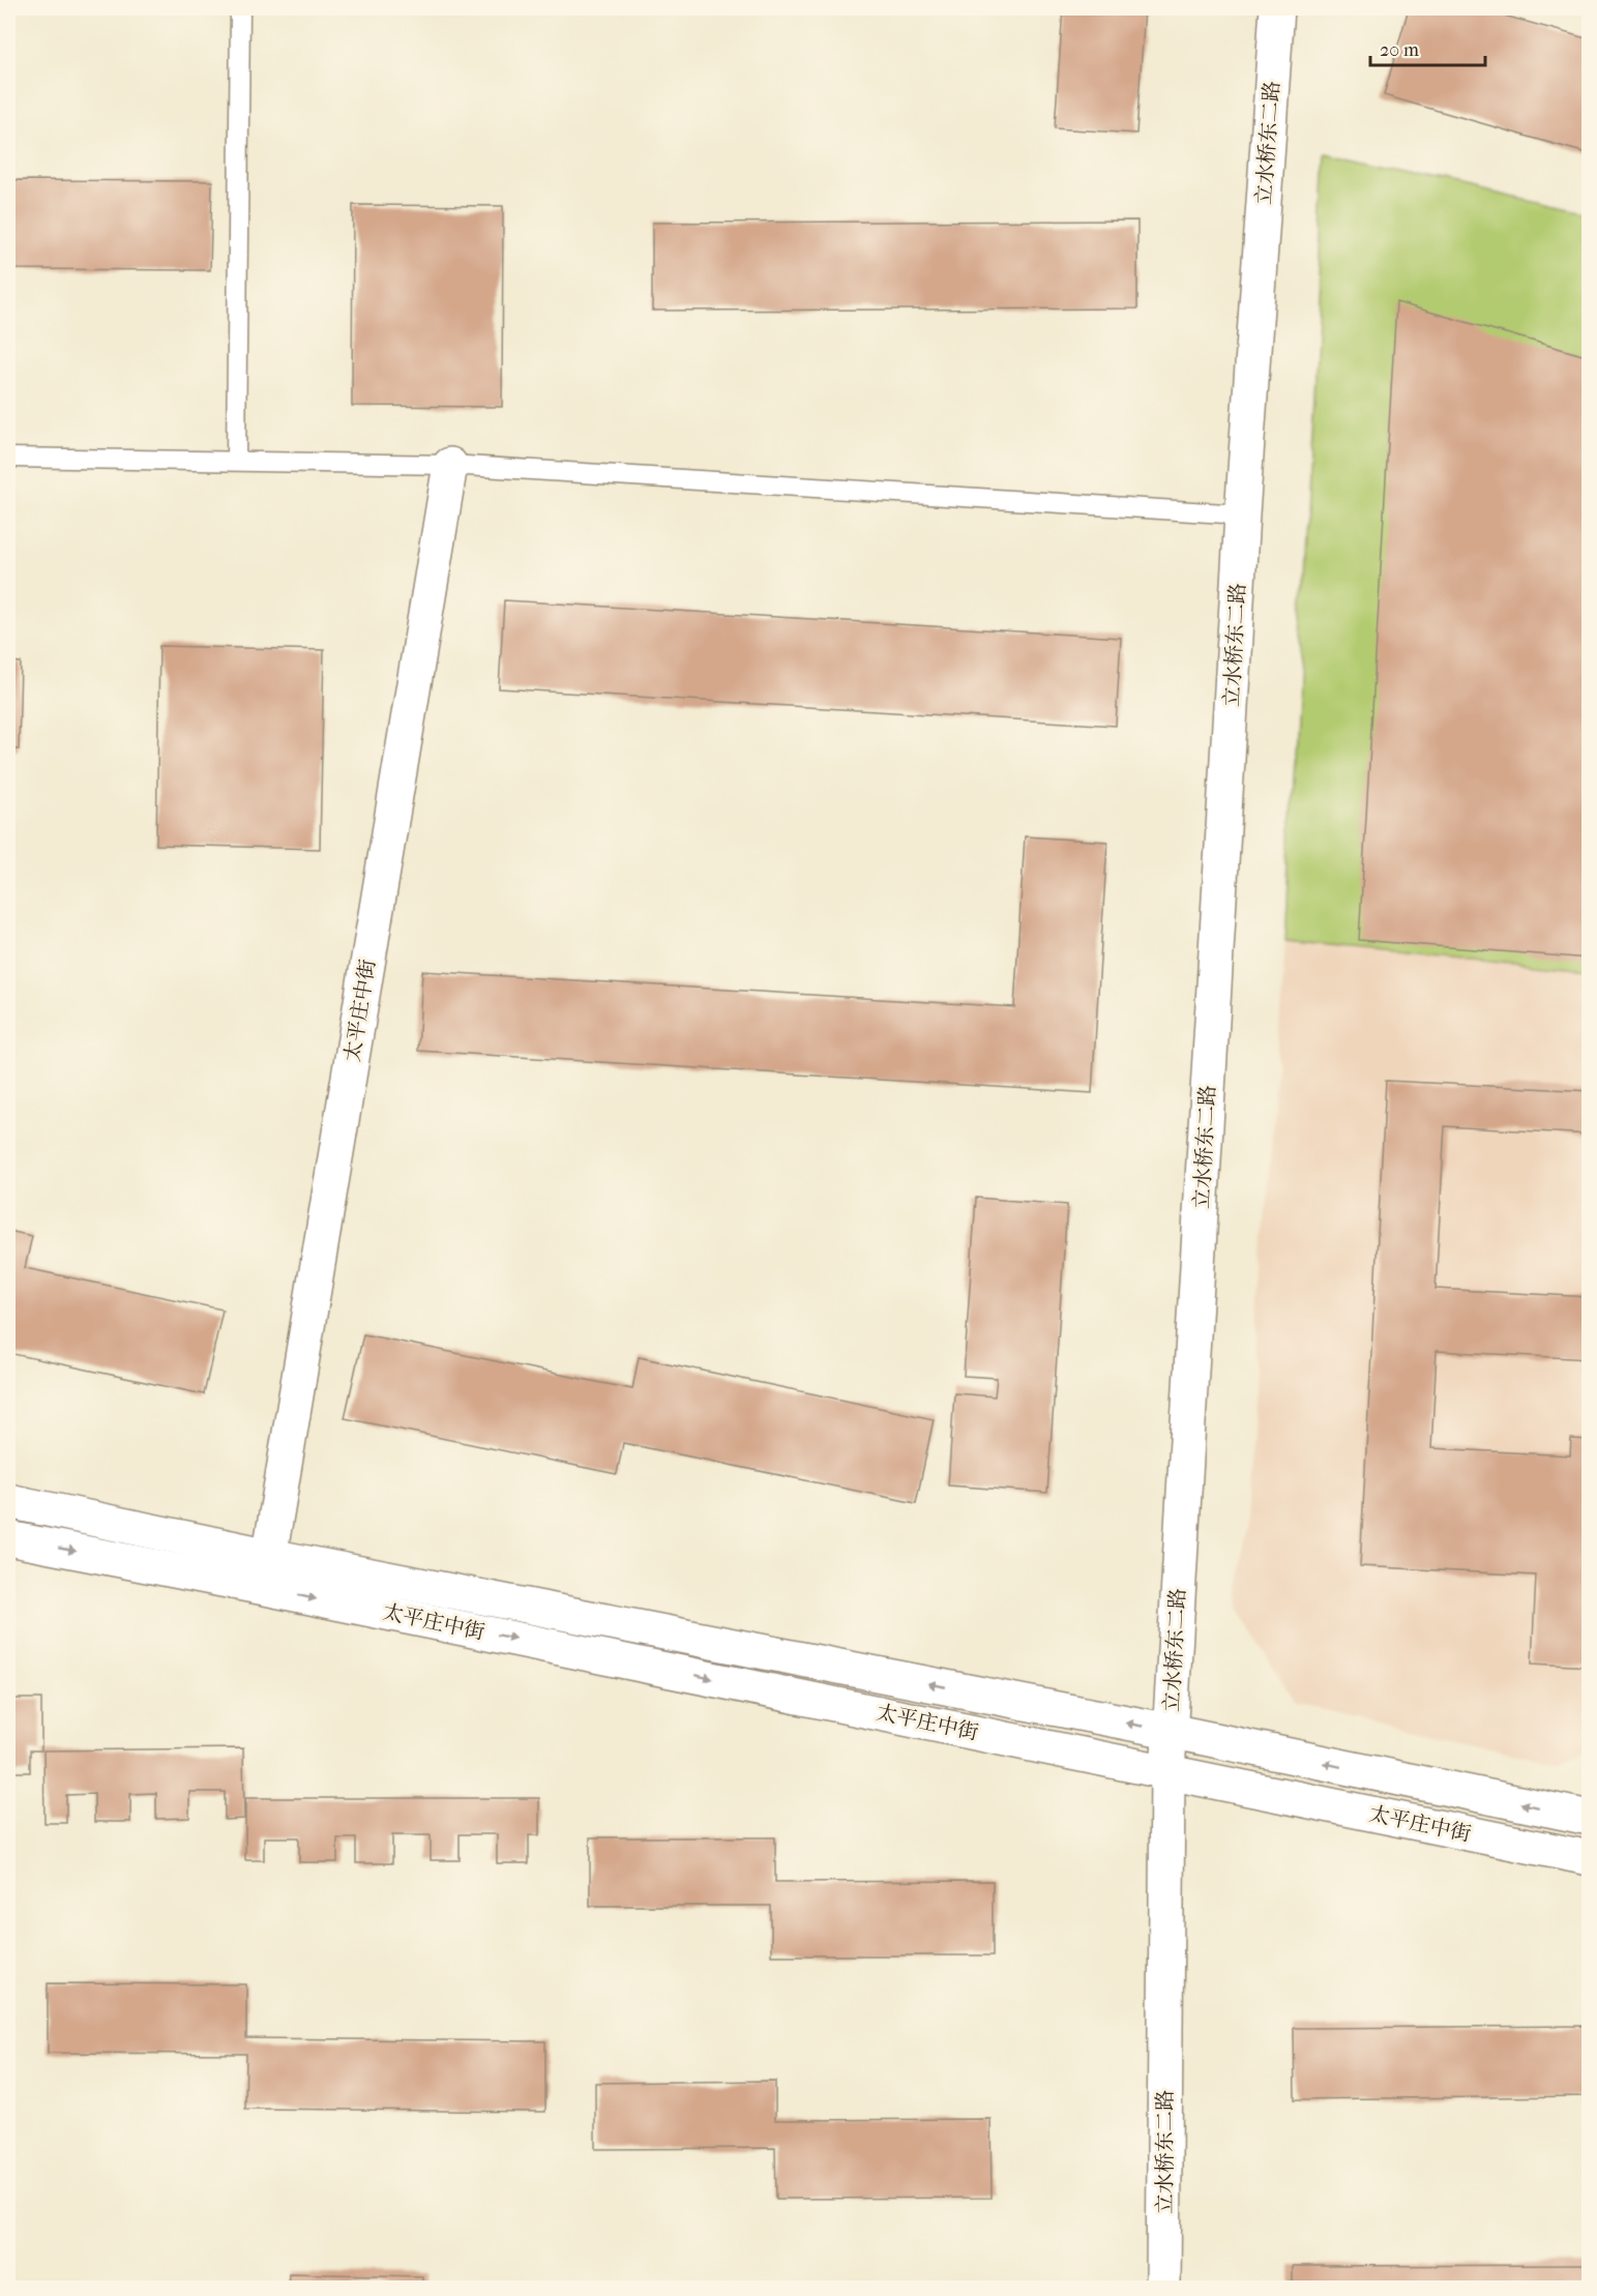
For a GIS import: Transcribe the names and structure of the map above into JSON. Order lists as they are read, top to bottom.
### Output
{
  "streets": {
    "street": ["立水桥东二路", "太平庄中街"]
  },
  "crossings": [
    ["立水桥东二路", "太平庄中街"]
  ],
  "scale_bar": "20 m"
}
